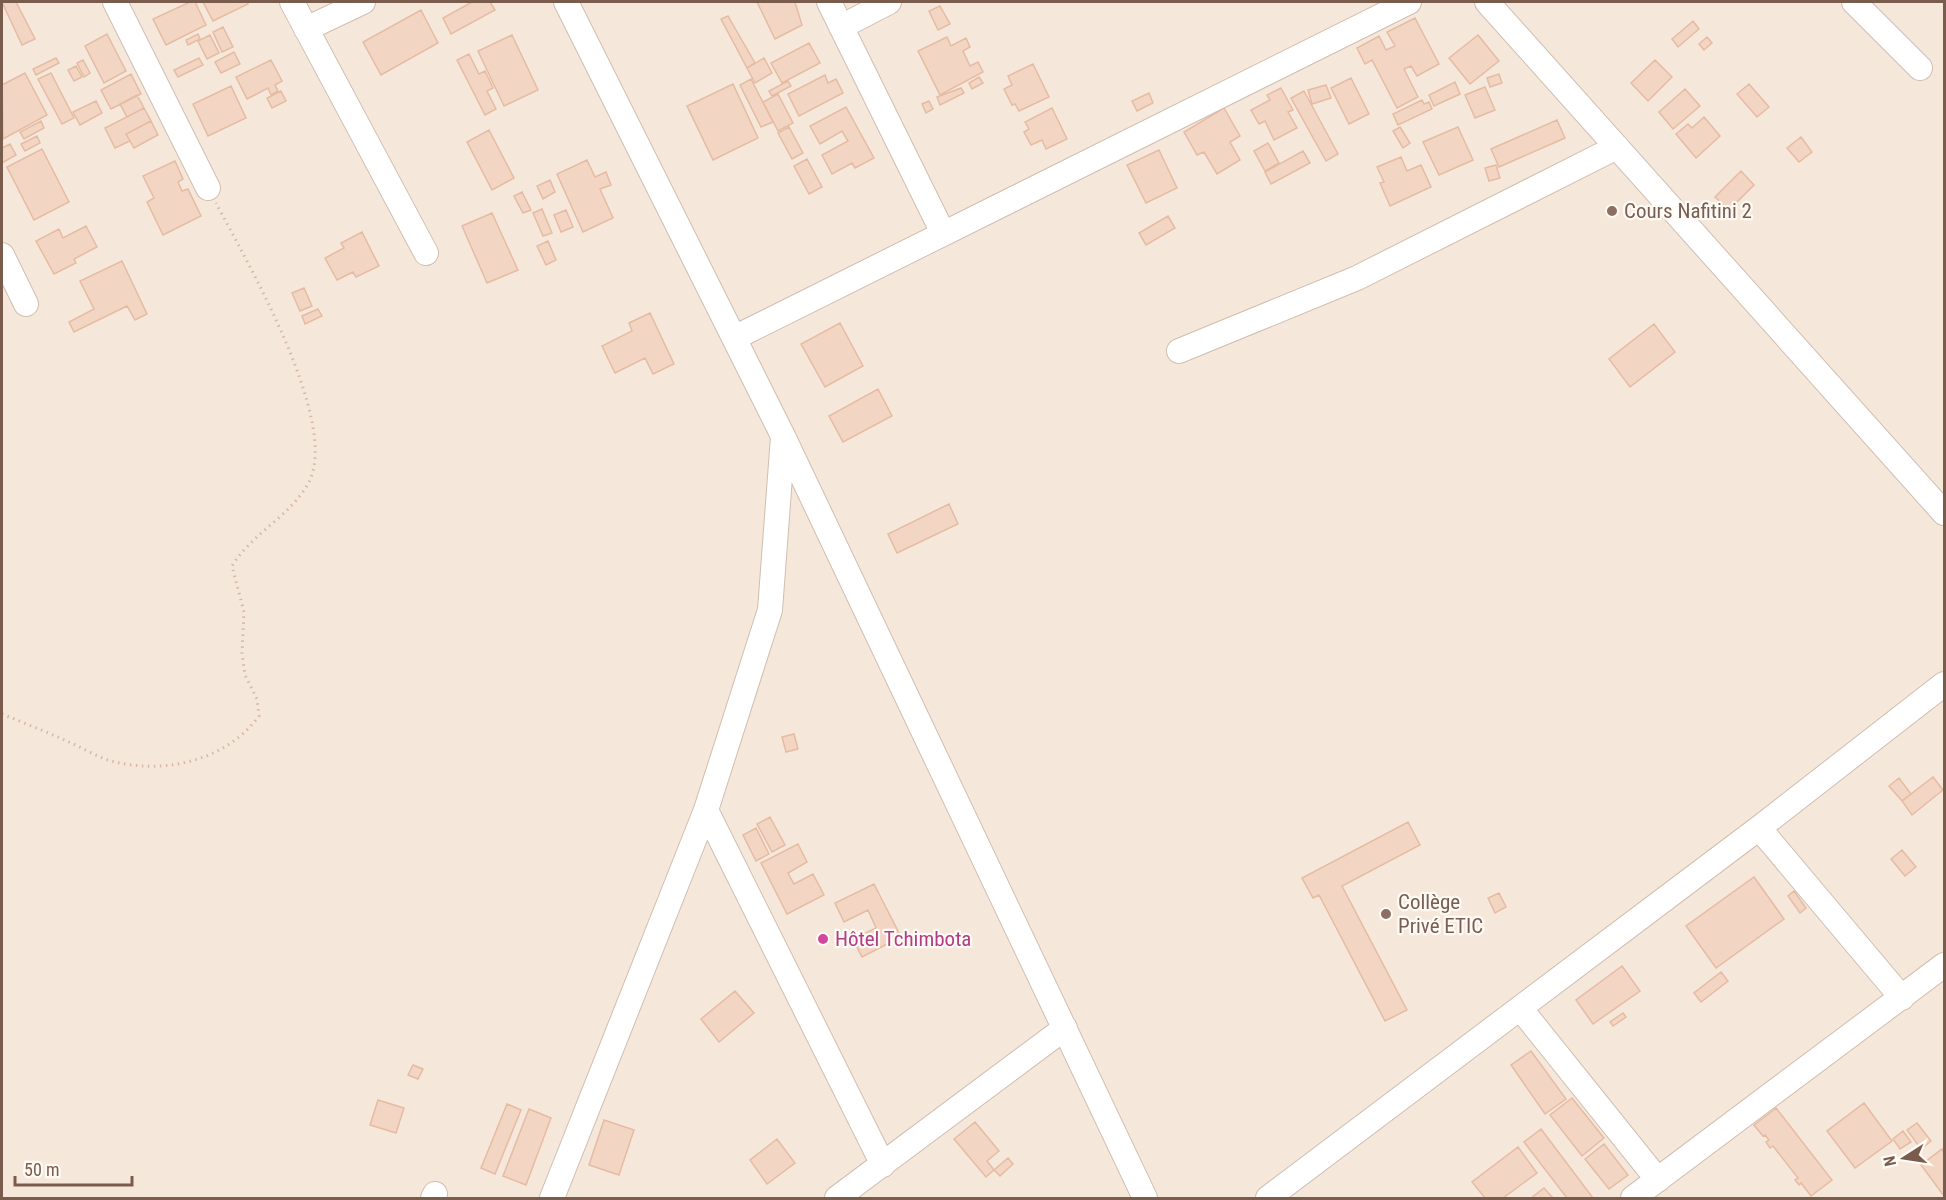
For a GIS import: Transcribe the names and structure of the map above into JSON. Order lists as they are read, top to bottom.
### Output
{
  "places": ["Cours Nafitini 2", "Collège Privé ETIC", "Hôtel Tchimbota"],
  "scale_bar": "50 m",
  "north": "left"
}
